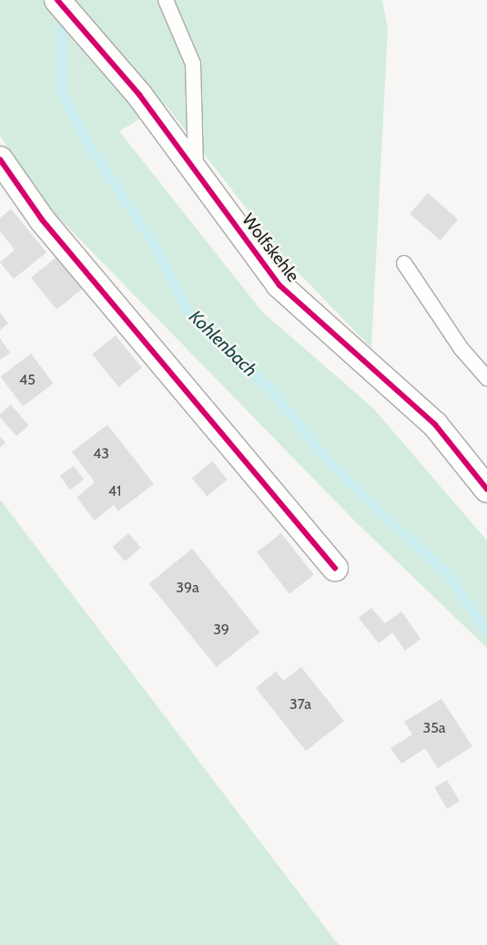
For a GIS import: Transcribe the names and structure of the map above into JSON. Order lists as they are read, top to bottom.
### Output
{
  "streets": {
    "street": ["Wolfskehle"]
  },
  "water": ["Kohlenbach"],
  "house_numbers": [
    "45",
    "43",
    "41",
    "39a",
    "39",
    "37a",
    "35a"
  ]
}
